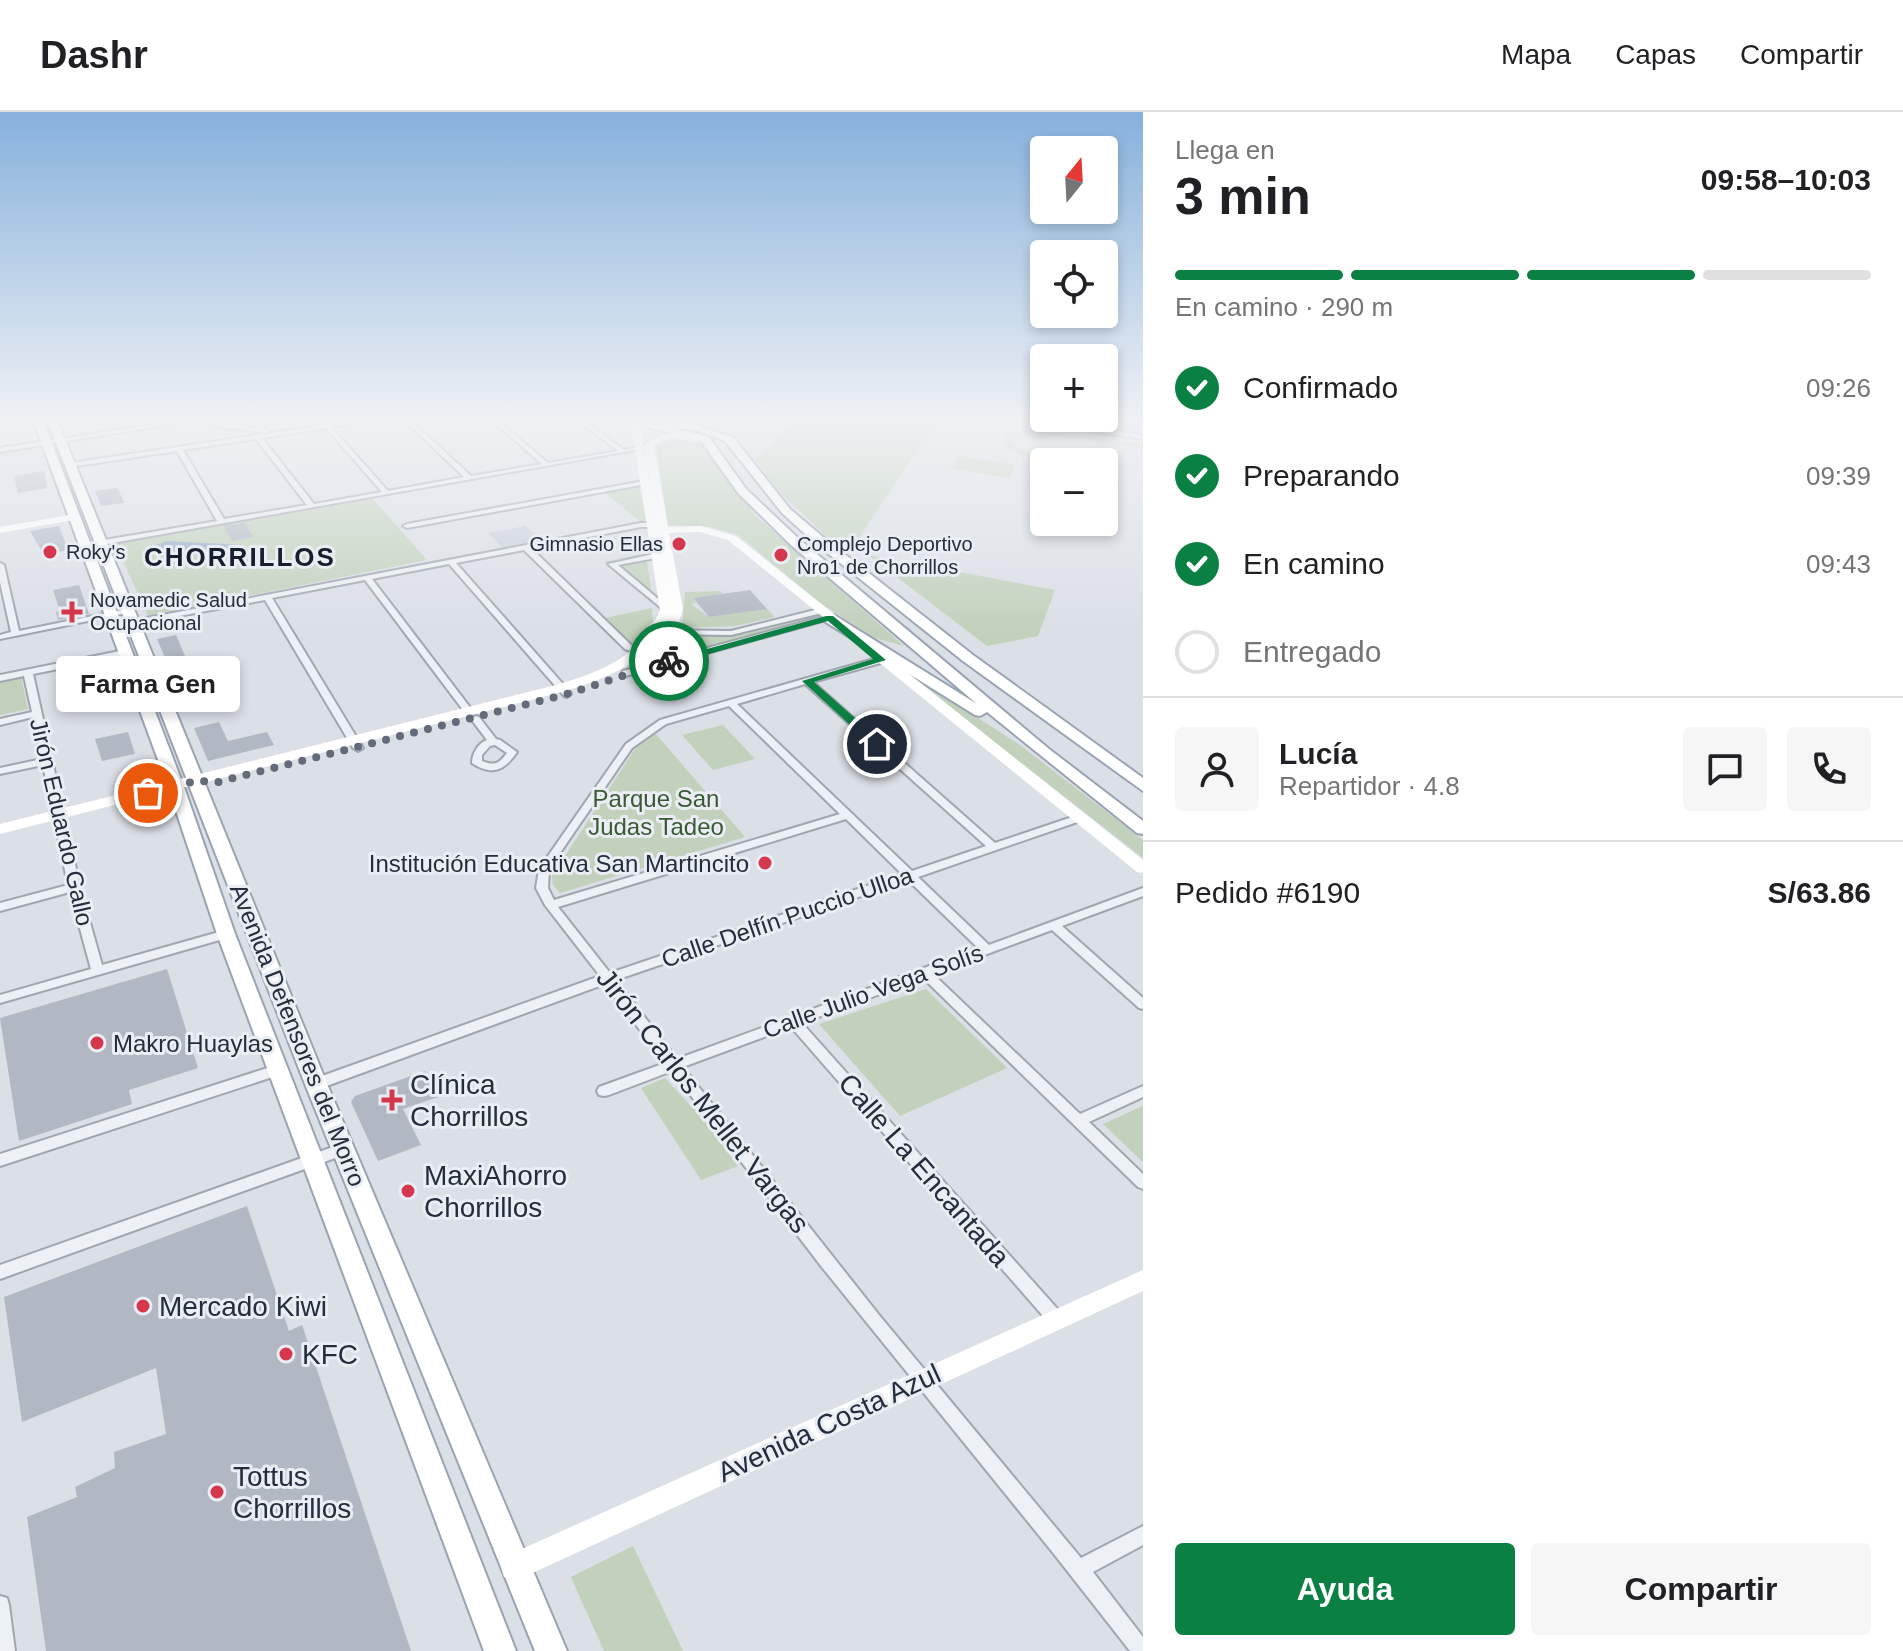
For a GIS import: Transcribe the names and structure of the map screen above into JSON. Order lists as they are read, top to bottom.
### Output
{
  "streets": {
    "main road": ["Avenida Defensores del Morro", "Avenida Costa Azul"],
    "street": [
      "Jirón Eduardo Gallo",
      "Calle Delfín Puccio Ulloa",
      "Calle Julio Vega Solís",
      "Jirón Carlos Mellet Vargas",
      "Calle La Encantada"
    ]
  },
  "crossings": [
    ["Calle Delfín Puccio Ulloa", "Avenida Defensores del Morro"],
    ["Calle Delfín Puccio Ulloa", "Jirón Carlos Mellet Vargas"],
    ["Calle Julio Vega Solís", "Jirón Carlos Mellet Vargas"],
    ["Calle Julio Vega Solís", "Calle La Encantada"],
    ["Avenida Defensores del Morro", "Avenida Costa Azul"],
    ["Jirón Carlos Mellet Vargas", "Avenida Costa Azul"],
    ["Calle La Encantada", "Avenida Costa Azul"]
  ],
  "districts": ["CHORRILLOS"],
  "parks": ["Parque San Judas Tadeo"],
  "places": {
    "other": [
      "Gimnasio Ellas",
      "Roky's",
      "Complejo Deportivo Nro1 de Chorrillos",
      "Farma Gen",
      "Institución Educativa San Martincito",
      "Makro Huaylas",
      "MaxiAhorro Chorrillos",
      "Mercado Kiwi",
      "KFC",
      "Tottus Chorrillos"
    ],
    "health": ["Novamedic Salud Ocupacional", "Clínica Chorrillos"]
  },
  "north": "top",
  "page": {
    "header": "Dashr",
    "nav": ["Mapa", "Capas", "Compartir"],
    "heading": ["3 min", "Llega en", "09:58–10:03"],
    "panel": [
      "Lucía",
      "Repartidor · 4.8",
      "Pedido #6190",
      "S/63.86"
    ],
    "map_buttons": ["+", "−"],
    "bar": "En camino · 290 m",
    "list": [
      ["Confirmado", "09:26"],
      ["Preparando", "09:39"],
      ["En camino", "09:43"],
      "Entregado"
    ],
    "bubble": "Farma Gen",
    "buttons": ["Ayuda", "Compartir"]
  }
}
